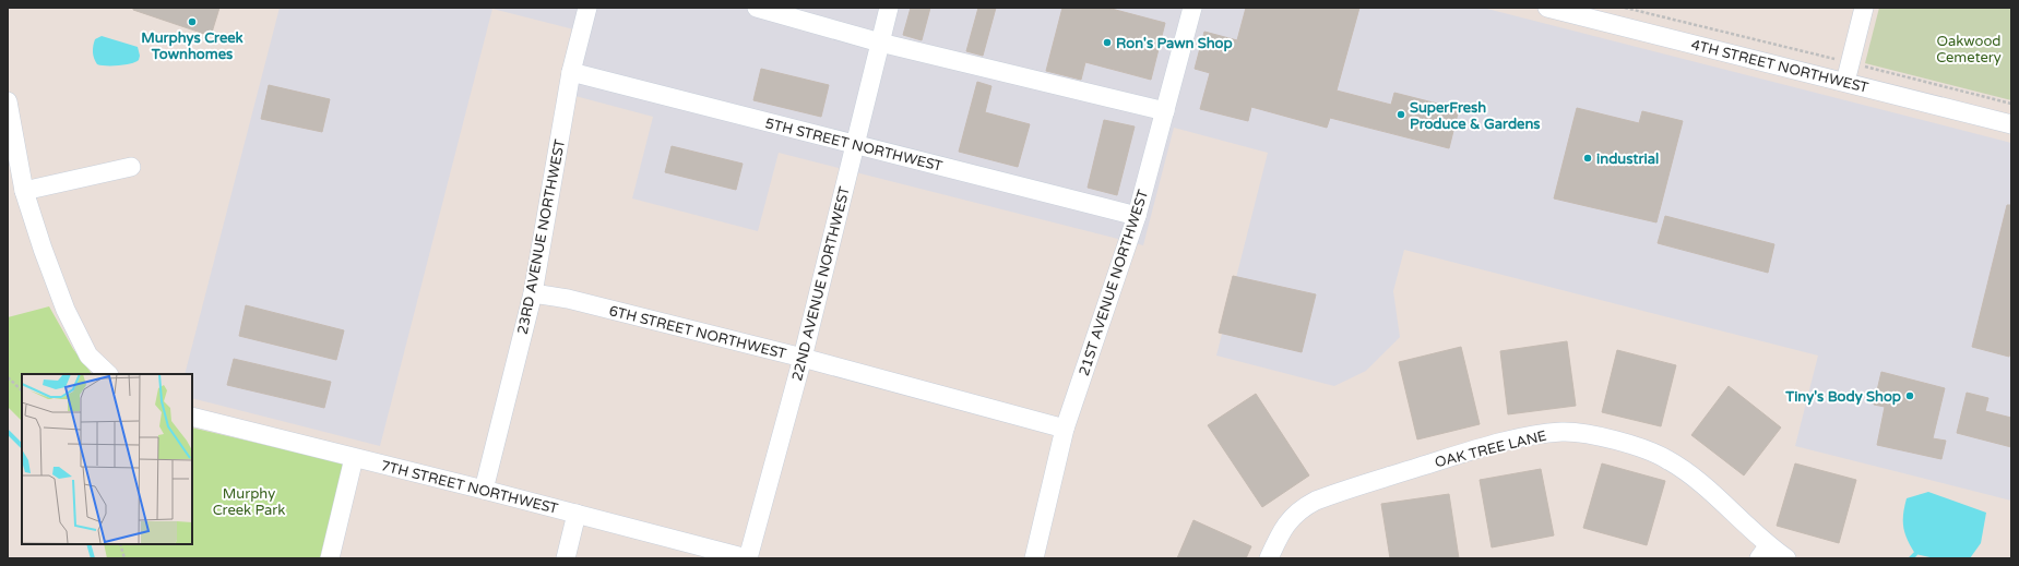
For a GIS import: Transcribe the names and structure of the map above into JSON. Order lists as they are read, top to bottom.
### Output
{
  "streets": {
    "street": [
      "4TH STREET NORTHWEST",
      "5TH STREET NORTHWEST",
      "23RD AVENUE NORTHWEST",
      "21ST AVENUE NORTHWEST",
      "22ND AVENUE NORTHWEST",
      "6TH STREET NORTHWEST",
      "OAK TREE LANE",
      "7TH STREET NORTHWEST"
    ]
  },
  "crossings": [
    ["5TH STREET NORTHWEST", "23RD AVENUE NORTHWEST"],
    ["5TH STREET NORTHWEST", "21ST AVENUE NORTHWEST"],
    ["5TH STREET NORTHWEST", "22ND AVENUE NORTHWEST"],
    ["23RD AVENUE NORTHWEST", "6TH STREET NORTHWEST"],
    ["23RD AVENUE NORTHWEST", "7TH STREET NORTHWEST"],
    ["21ST AVENUE NORTHWEST", "6TH STREET NORTHWEST"],
    ["22ND AVENUE NORTHWEST", "6TH STREET NORTHWEST"],
    ["22ND AVENUE NORTHWEST", "7TH STREET NORTHWEST"]
  ],
  "parks": ["Oakwood Cemetery", "Murphy Creek Park"],
  "places": [
    "Murphys Creek Townhomes",
    "Ron's Pawn Shop",
    "SuperFresh Produce & Gardens",
    "industrial",
    "Tiny's Body Shop"
  ]
}
